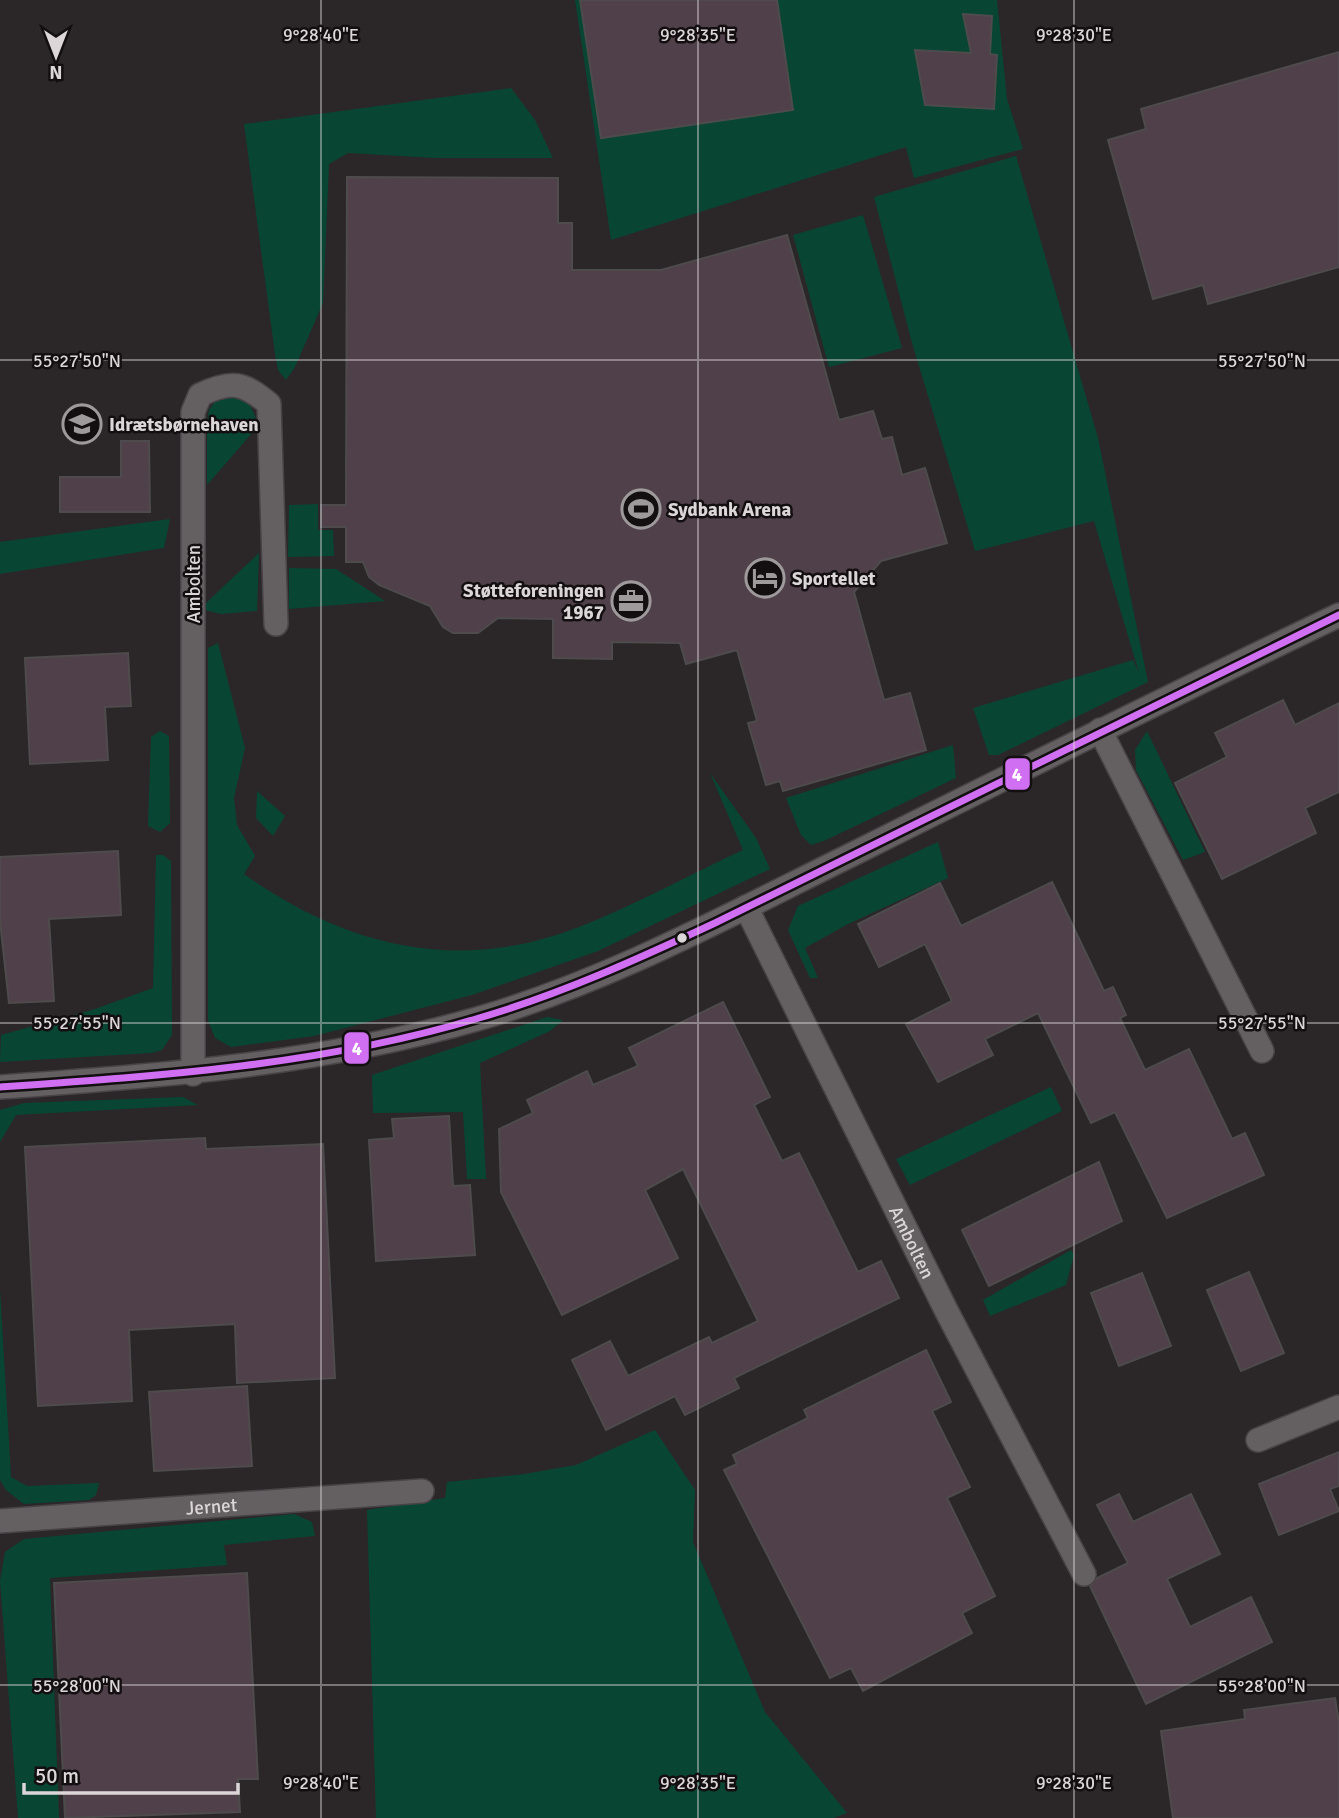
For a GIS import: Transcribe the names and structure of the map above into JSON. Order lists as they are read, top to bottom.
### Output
{
  "streets": {
    "street": ["Ambolten", "Jernet"]
  },
  "places": {
    "school or university": ["Idrætsbørnehaven"],
    "sports": ["Sydbank Arena"],
    "hotel": ["Sportellet"],
    "office": ["Støtteforeningen 1967"]
  },
  "lines": ["transit line 4"],
  "scale_bar": "50 m",
  "north": "bottom",
  "coordinates": [
    "9°28'40\"E",
    "9°28'35\"E",
    "9°28'30\"E",
    "55°27'50\"N",
    "55°27'55\"N",
    "55°28'00\"N"
  ]
}
